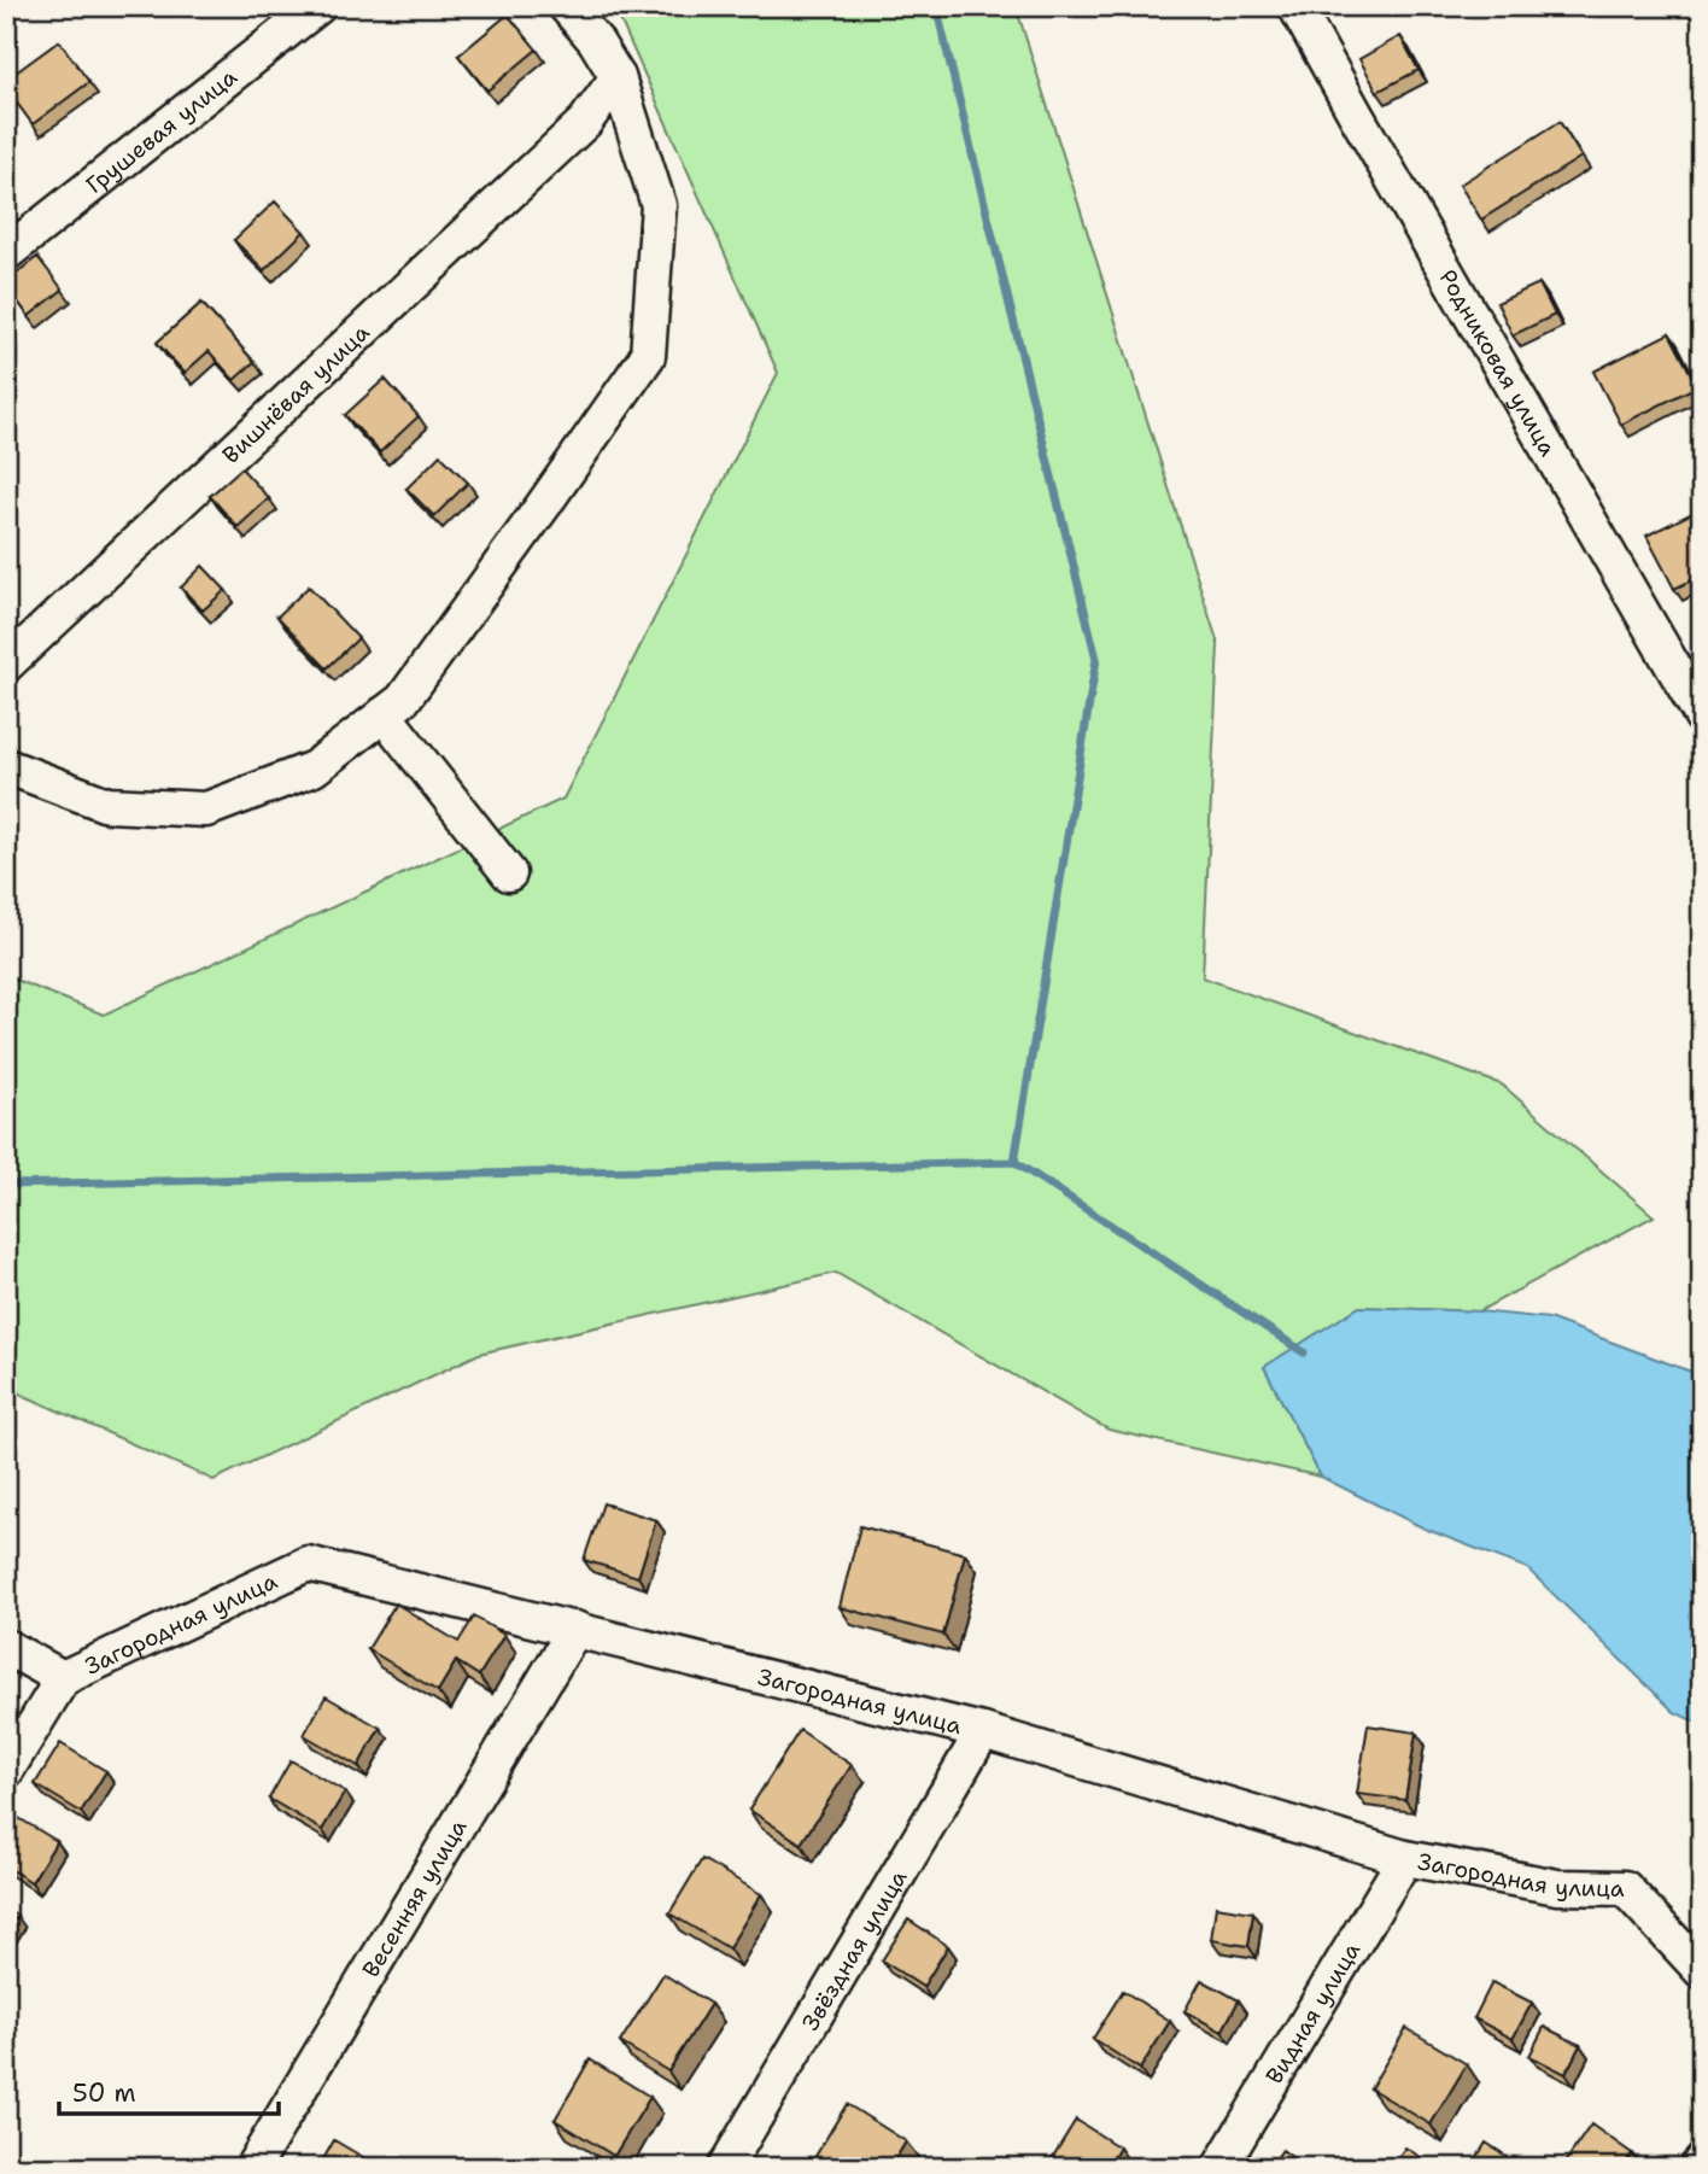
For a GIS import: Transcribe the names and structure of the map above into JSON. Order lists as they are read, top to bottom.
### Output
{
  "streets": {
    "street": [
      "Грушевая улица",
      "Родниковая улица",
      "Вишнёвая улица",
      "Загородная улица",
      "Весенняя улица",
      "Звёздная улица",
      "Видная улица"
    ]
  },
  "crossings": [
    ["Загородная улица", "Весенняя улица"],
    ["Загородная улица", "Звёздная улица"],
    ["Загородная улица", "Видная улица"]
  ],
  "scale_bar": "50 m"
}
